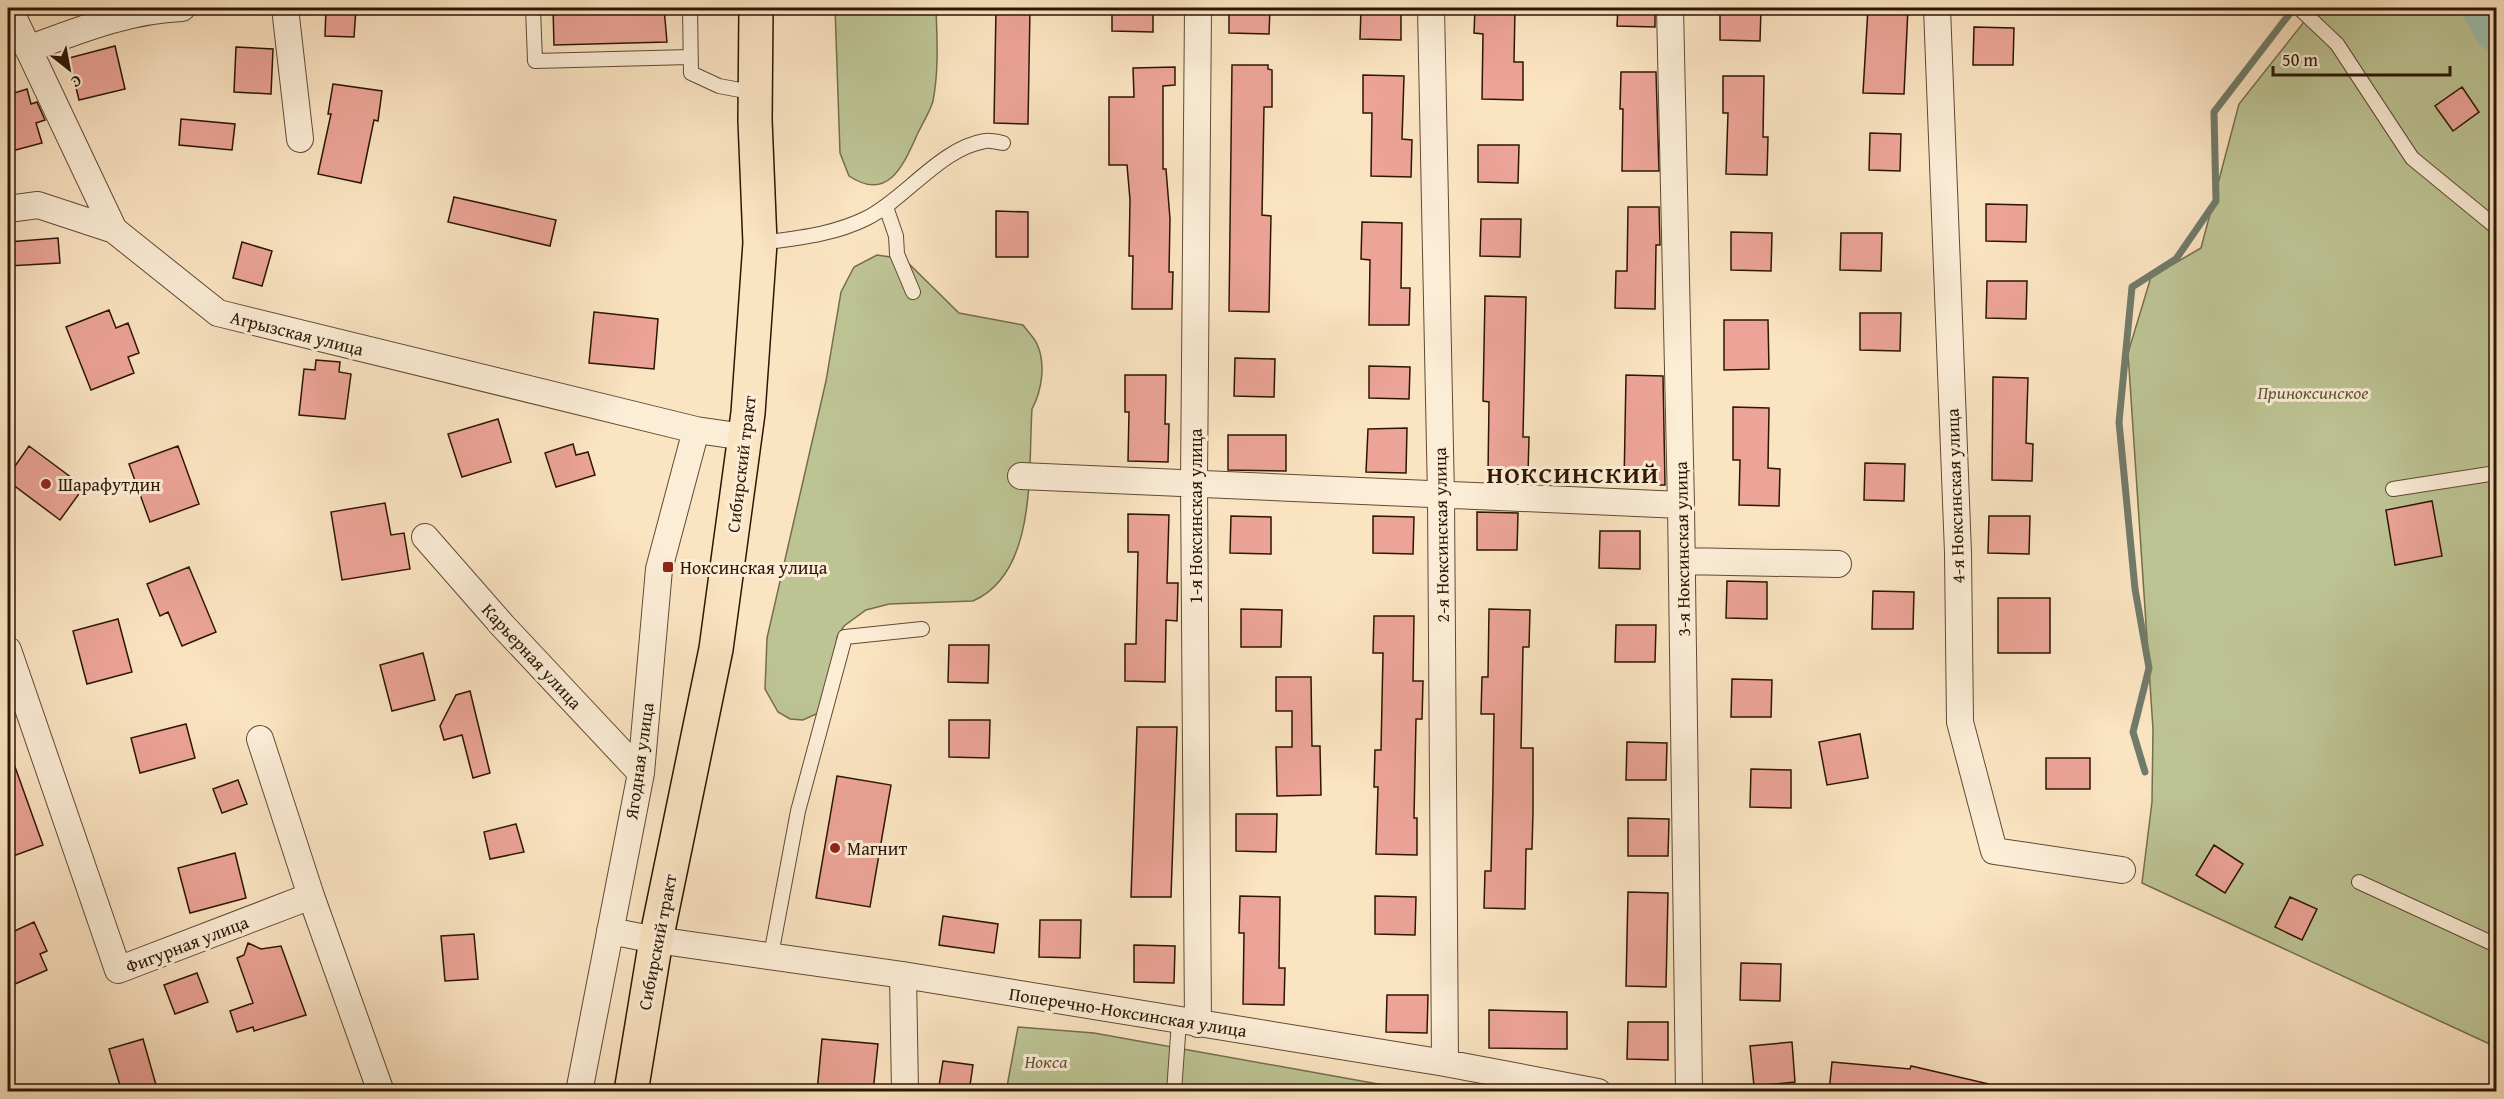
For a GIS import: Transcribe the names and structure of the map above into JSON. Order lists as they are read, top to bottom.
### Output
{
  "streets": {
    "main road": ["Сибирский тракт"],
    "street": [
      "Агрызская улица",
      "4-я Ноксинская улица",
      "1-я Ноксинская улица",
      "2-я Ноксинская улица",
      "3-я Ноксинская улица",
      "Карьерная улица",
      "Ягодная улица",
      "Фигурная улица",
      "Поперечно-Ноксинская улица"
    ]
  },
  "crossings": [
    ["Агрызская улица", "Сибирский тракт"],
    ["Агрызская улица", "Ягодная улица"],
    ["Сибирский тракт", "Поперечно-Ноксинская улица"],
    ["1-я Ноксинская улица", "Поперечно-Ноксинская улица"],
    ["2-я Ноксинская улица", "Поперечно-Ноксинская улица"],
    ["Карьерная улица", "Ягодная улица"],
    ["Ягодная улица", "Поперечно-Ноксинская улица"]
  ],
  "districts": ["НОКСИНСКИЙ"],
  "parks": ["Приноксинское", "Нокса"],
  "places": {
    "other": ["Шарафутдин", "Магнит"],
    "transit": ["Ноксинская улица"]
  },
  "scale_bar": "50 m",
  "north": "bottom right"
}
